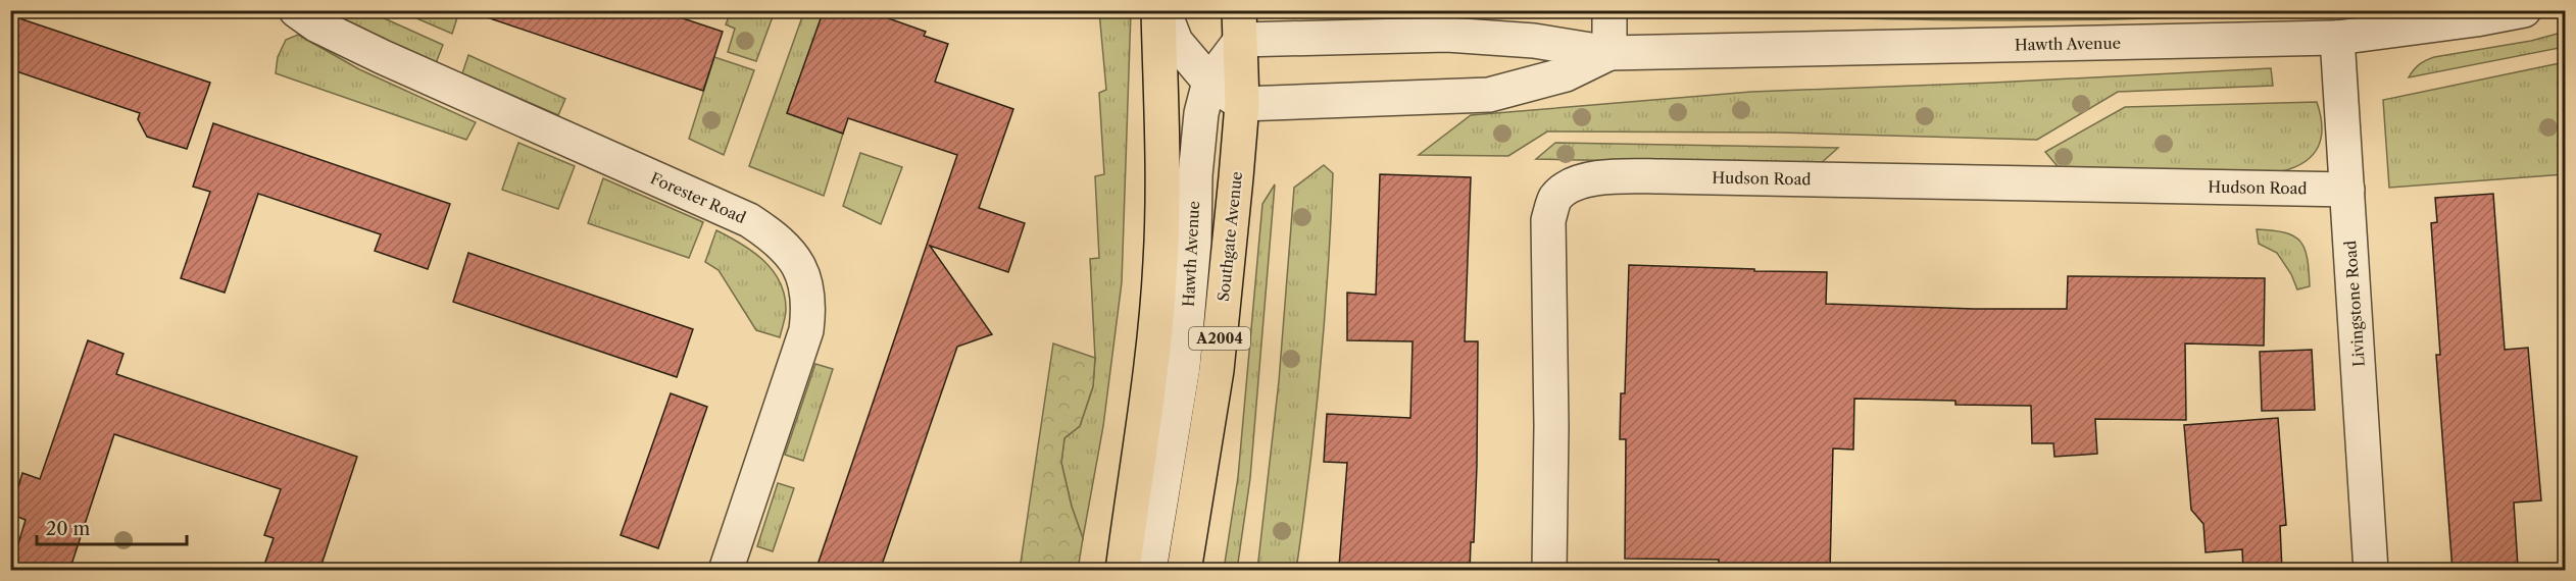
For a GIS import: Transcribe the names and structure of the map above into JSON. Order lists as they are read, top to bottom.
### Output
{
  "streets": {
    "main road": ["Southgate Avenue", "A2004"],
    "street": [
      "Hawth Avenue",
      "Hudson Road",
      "Forester Road",
      "Livingstone Road"
    ]
  },
  "crossings": [
    ["Hawth Avenue", "Southgate Avenue"],
    ["Hawth Avenue", "Livingstone Road"],
    ["Hudson Road", "Livingstone Road"]
  ],
  "scale_bar": "20 m"
}
